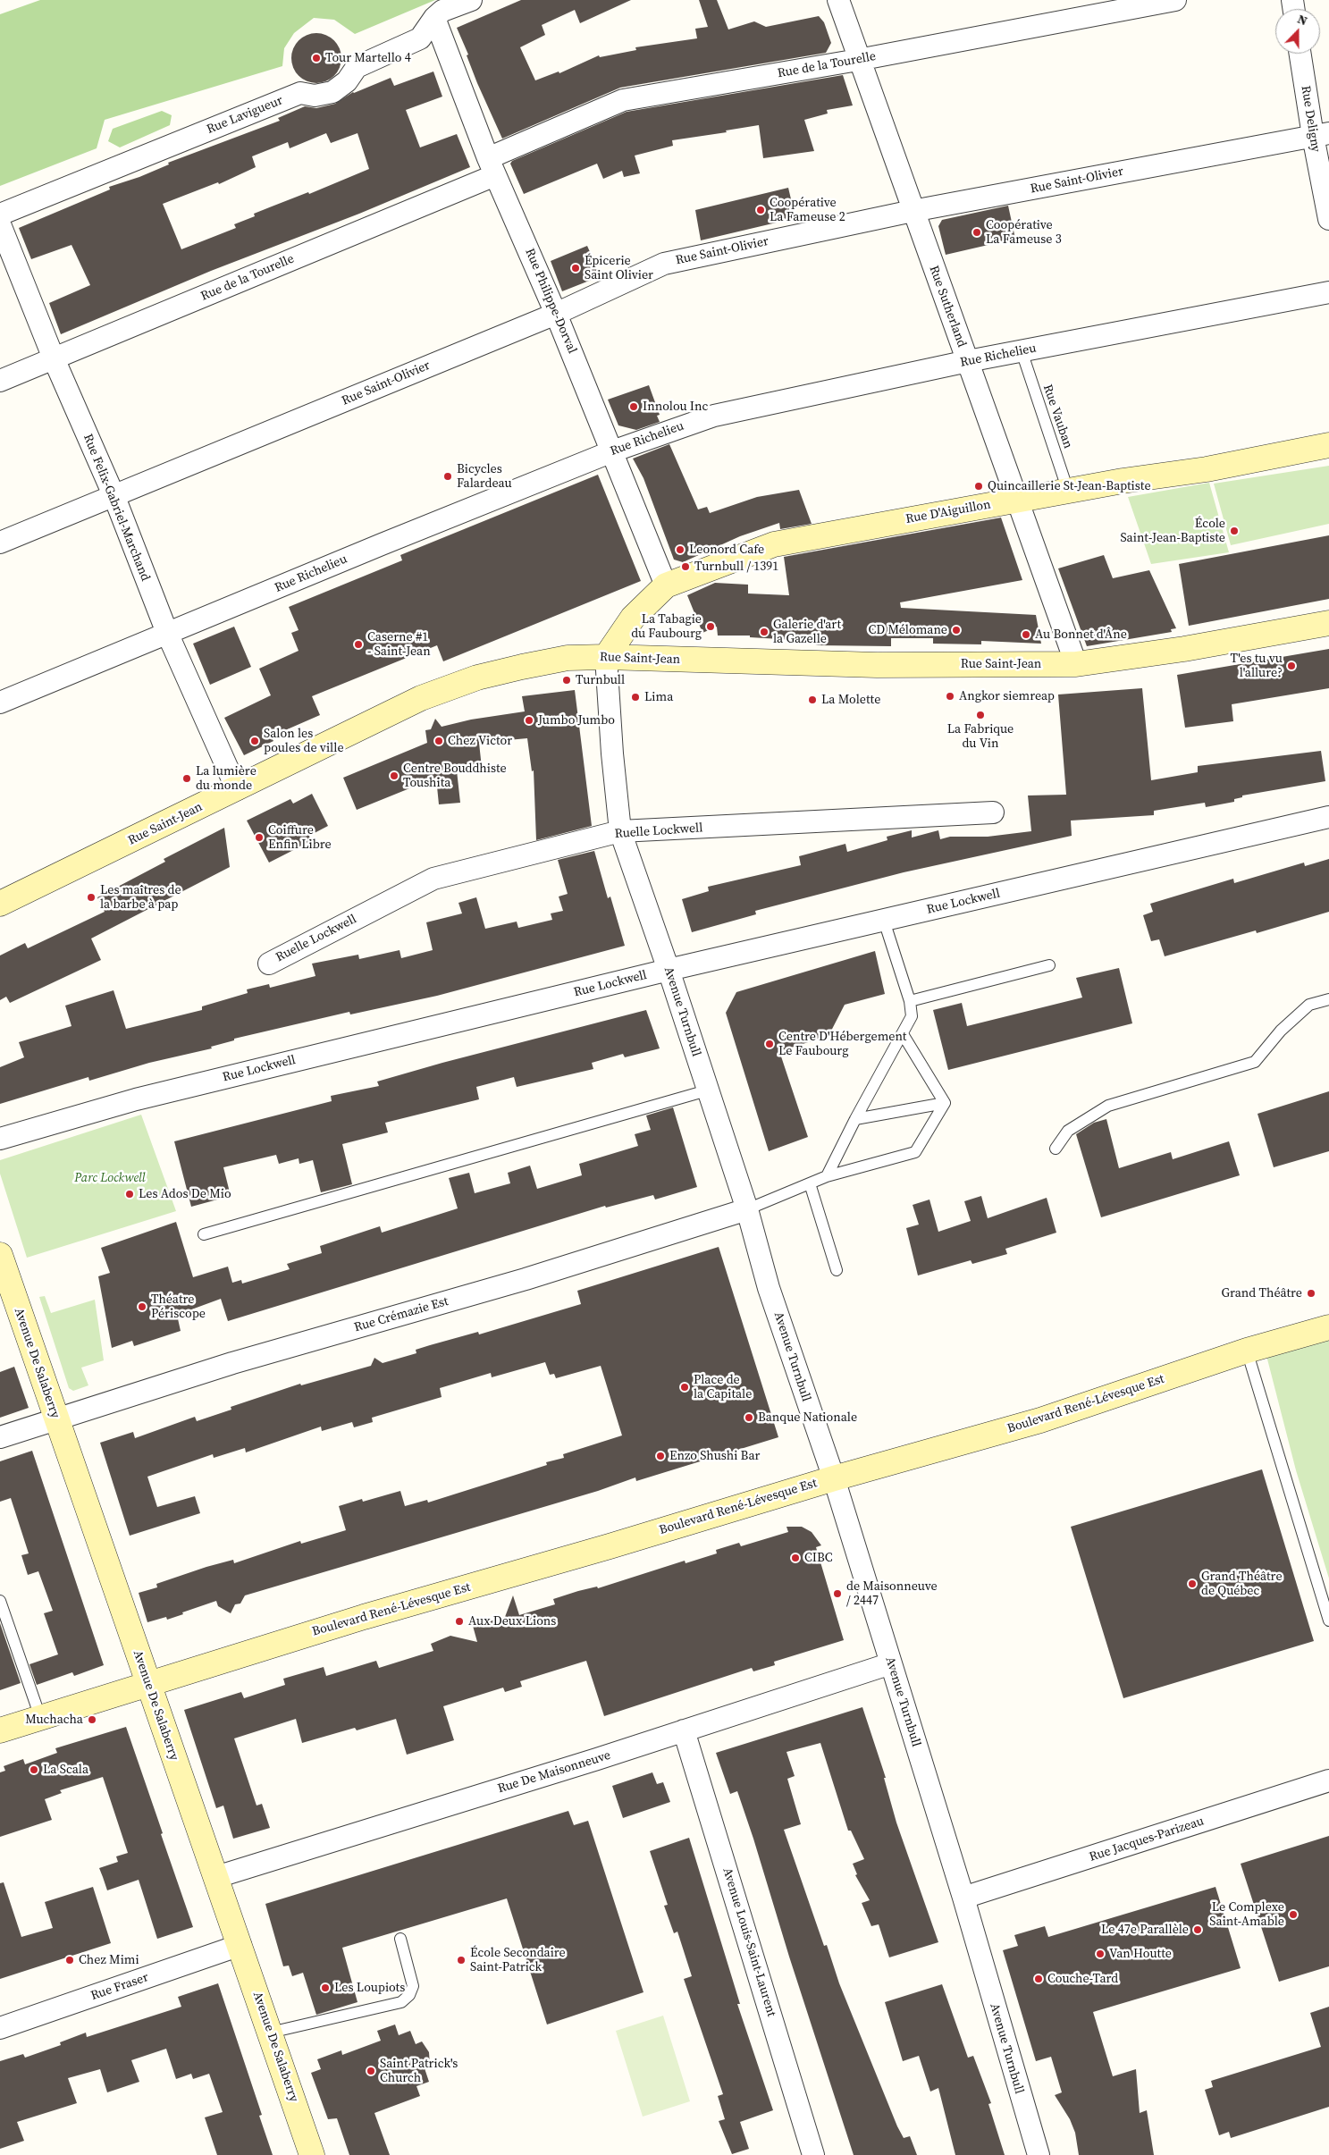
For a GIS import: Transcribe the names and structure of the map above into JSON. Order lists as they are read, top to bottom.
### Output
{
  "streets": {
    "main road": [
      "Rue D'Aiguillon",
      "Rue Saint-Jean",
      "Avenue De Salaberry",
      "Boulevard René-Lévesque Est"
    ],
    "street": [
      "Rue de la Tourelle",
      "Rue Lavigueur",
      "Rue Deligny",
      "Rue Saint-Olivier",
      "Rue Philippe-Dorval",
      "Rue Sutherland",
      "Rue Richelieu",
      "Rue Felix-Gabriel-Marchand",
      "Ruelle Lockwell",
      "Rue Lockwell",
      "Avenue Turnbull",
      "Rue Crémazie Est",
      "Rue De Maisonneuve",
      "Rue Jacques-Parizeau",
      "Avenue Louis-Saint-Laurent",
      "Rue Fraser"
    ],
    "lane": ["Rue Vauban"]
  },
  "crossings": [
    ["Rue de la Tourelle", "Rue Philippe-Dorval"],
    ["Rue de la Tourelle", "Rue Sutherland"],
    ["Rue de la Tourelle", "Rue Felix-Gabriel-Marchand"],
    ["Rue Lavigueur", "Rue Philippe-Dorval"],
    ["Rue Deligny", "Rue Saint-Olivier"],
    ["Rue Saint-Olivier", "Rue Philippe-Dorval"],
    ["Rue Saint-Olivier", "Rue Sutherland"],
    ["Rue Saint-Olivier", "Rue Felix-Gabriel-Marchand"],
    ["Rue Philippe-Dorval", "Rue Richelieu"],
    ["Rue Philippe-Dorval", "Rue D'Aiguillon"],
    ["Rue Sutherland", "Rue Richelieu"],
    ["Rue Sutherland", "Rue D'Aiguillon"],
    ["Rue Sutherland", "Rue Saint-Jean"],
    ["Rue Richelieu", "Rue Vauban"],
    ["Rue Richelieu", "Rue Felix-Gabriel-Marchand"],
    ["Rue Vauban", "Rue D'Aiguillon"],
    ["Rue Felix-Gabriel-Marchand", "Rue Saint-Jean"],
    ["Rue D'Aiguillon", "Rue Saint-Jean"],
    ["Rue D'Aiguillon", "Avenue Turnbull"],
    ["Rue Saint-Jean", "Avenue Turnbull"],
    ["Ruelle Lockwell", "Avenue Turnbull"],
    ["Rue Lockwell", "Avenue Turnbull"],
    ["Avenue Turnbull", "Rue Crémazie Est"],
    ["Avenue Turnbull", "Boulevard René-Lévesque Est"],
    ["Avenue Turnbull", "Rue De Maisonneuve"],
    ["Avenue Turnbull", "Rue Jacques-Parizeau"],
    ["Rue Crémazie Est", "Avenue De Salaberry"],
    ["Avenue De Salaberry", "Boulevard René-Lévesque Est"],
    ["Avenue De Salaberry", "Rue De Maisonneuve"],
    ["Avenue De Salaberry", "Rue Fraser"],
    ["Rue De Maisonneuve", "Avenue Louis-Saint-Laurent"]
  ],
  "parks": ["Parc Lockwell"],
  "places": [
    "Tour Martello 4",
    "Coopérative La Fameuse 2",
    "Coopérative La Fameuse 3",
    "Épicerie Saint Olivier",
    "Innolou Inc",
    "Bicycles Falardeau",
    "Quincaillerie St-Jean-Baptiste",
    "École Saint-Jean-Baptiste",
    "Leonord Cafe",
    "Turnbull / 1391",
    "La Tabagie du Faubourg",
    "CD Mélomane",
    "Galerie d'art la Gazelle",
    "Au Bonnet d'Âne",
    "Caserne #1 - Saint-Jean",
    "T'es tu vu l'allure?",
    "Turnbull",
    "Angkor siemreap",
    "Lima",
    "La Molette",
    "La Fabrique du Vin",
    "Jumbo Jumbo",
    "Salon les poules de ville",
    "Chez Victor",
    "Centre Bouddhiste Toushita",
    "La lumière du monde",
    "Coiffure Enfin Libre",
    "Les maîtres de la barbe à pap",
    "Centre D'Hébergement Le Faubourg",
    "Les Ados De Mio",
    "Grand Théâtre",
    "Théatre Périscope",
    "Place de la Capitale",
    "Banque Nationale",
    "Enzo Shushi Bar",
    "CIBC",
    "Grand Théâtre de Québec",
    "de Maisonneuve / 2447",
    "Aux Deux Lions",
    "Muchacha",
    "La Scala",
    "Le Complexe Saint-Amable",
    "Le 47e Parallèle",
    "Van Houtte",
    "Chez Mimi",
    "École Secondaire Saint-Patrick",
    "Couche-Tard",
    "Les Loupiots",
    "Saint Patrick's Church"
  ],
  "north": "top"
}
